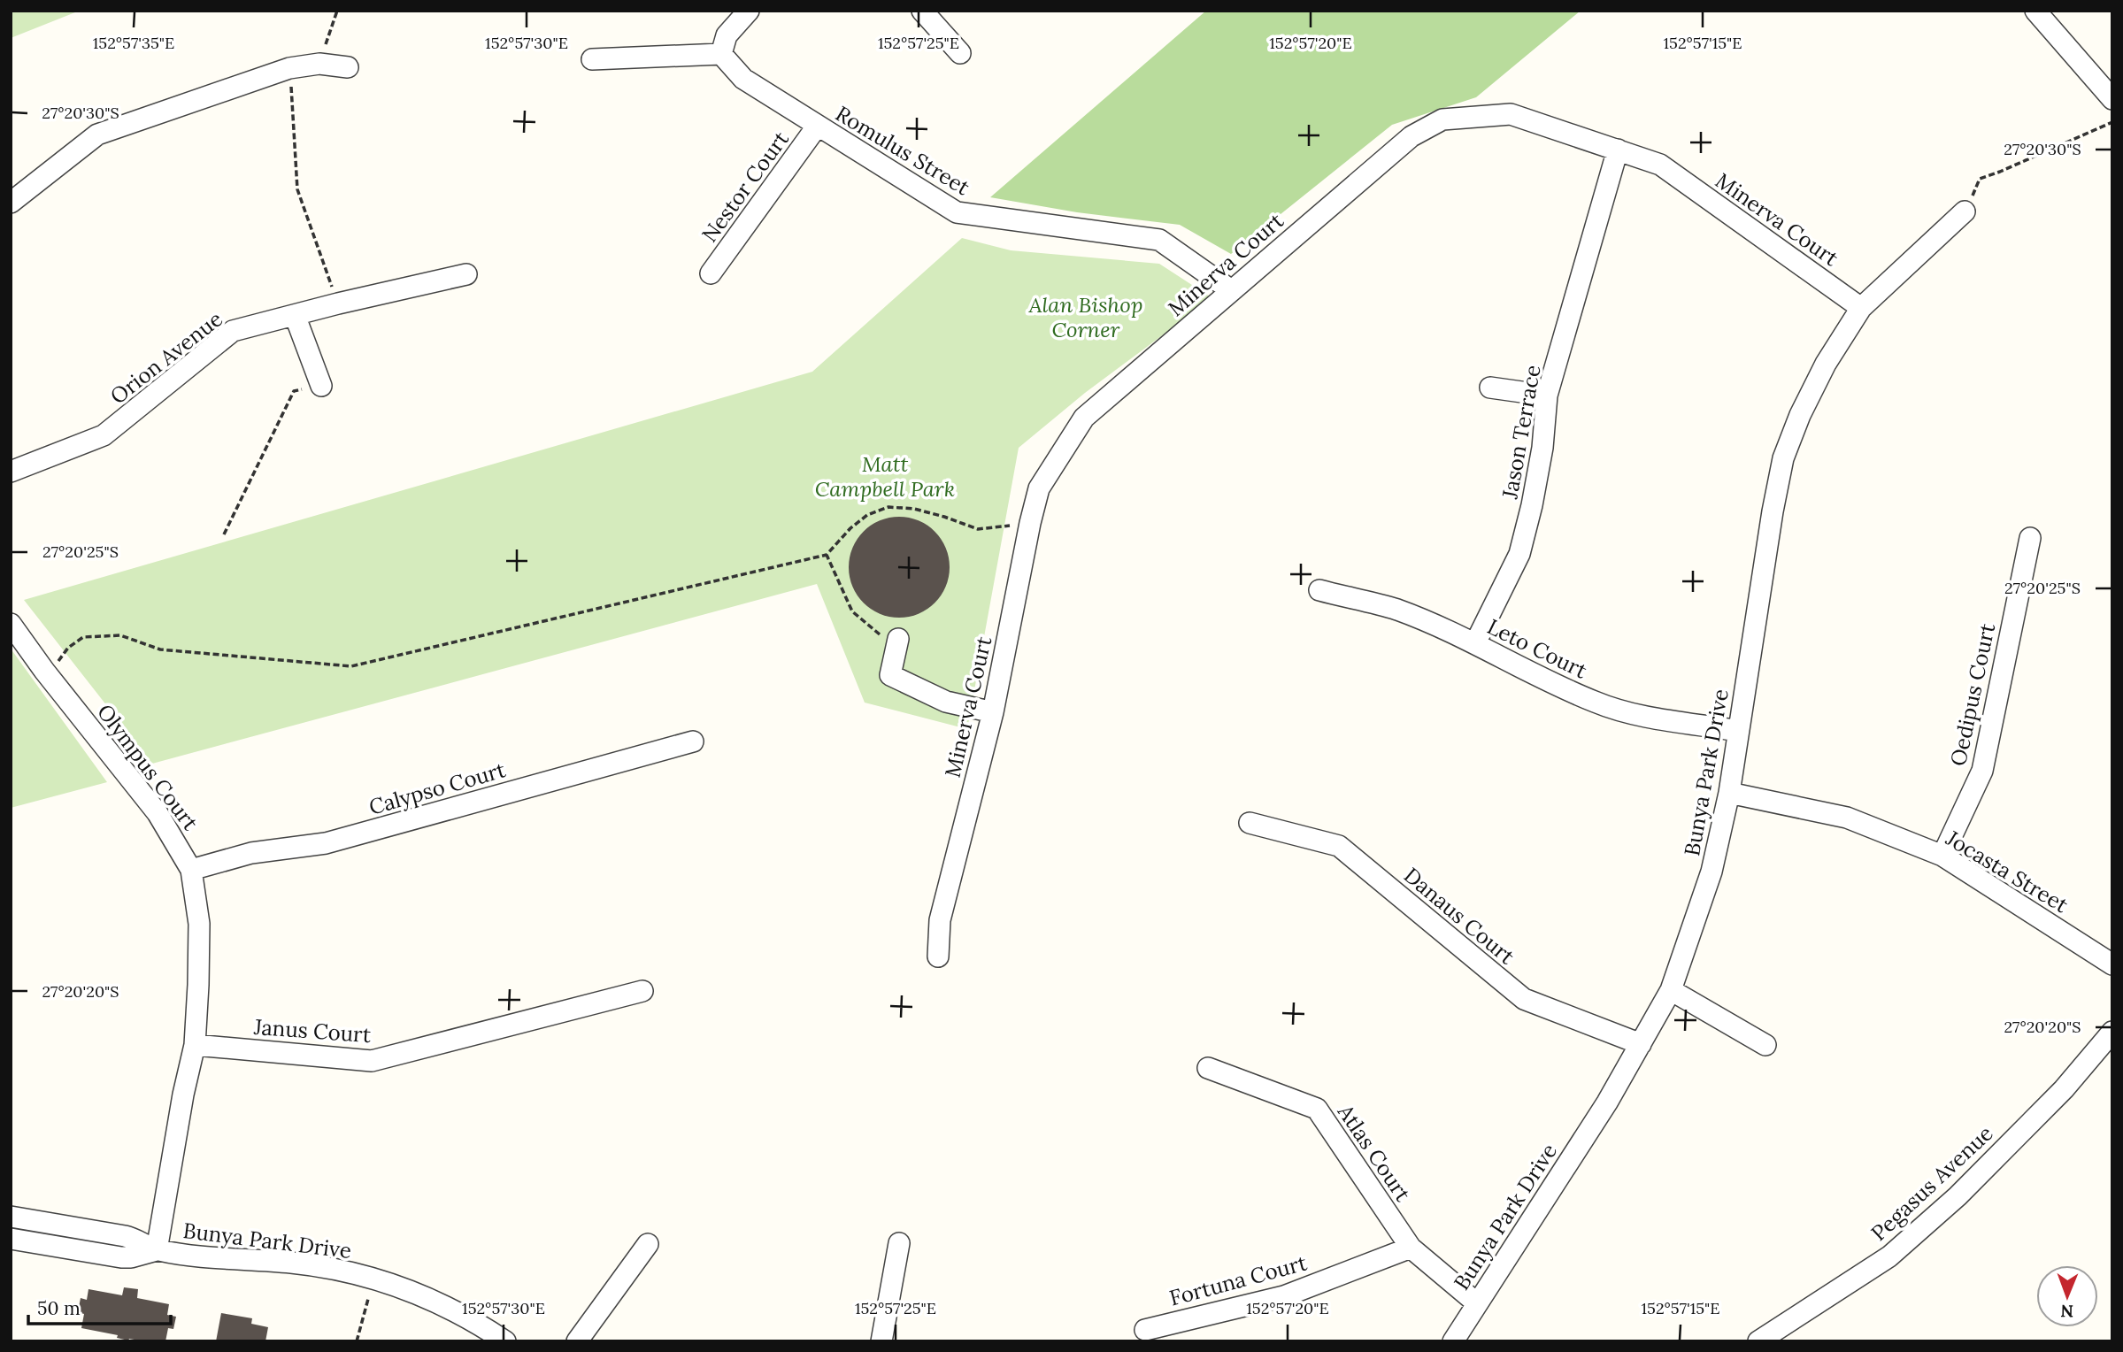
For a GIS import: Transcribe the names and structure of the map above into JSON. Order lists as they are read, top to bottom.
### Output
{
  "streets": {
    "street": [
      "Romulus Street",
      "Nestor Court",
      "Minerva Court",
      "Orion Avenue",
      "Jason Terrace",
      "Leto Court",
      "Oedipus Court",
      "Olympus Court",
      "Bunya Park Drive",
      "Calypso Court",
      "Jocasta Street",
      "Danaus Court",
      "Janus Court",
      "Atlas Court",
      "Pegasus Avenue",
      "Fortuna Court"
    ]
  },
  "crossings": [
    ["Romulus Street", "Nestor Court"],
    ["Romulus Street", "Minerva Court"],
    ["Minerva Court", "Jason Terrace"],
    ["Minerva Court", "Bunya Park Drive"],
    ["Jason Terrace", "Leto Court"],
    ["Leto Court", "Bunya Park Drive"],
    ["Oedipus Court", "Jocasta Street"],
    ["Olympus Court", "Bunya Park Drive"],
    ["Olympus Court", "Calypso Court"],
    ["Olympus Court", "Janus Court"],
    ["Bunya Park Drive", "Jocasta Street"],
    ["Bunya Park Drive", "Danaus Court"],
    ["Bunya Park Drive", "Atlas Court"],
    ["Atlas Court", "Fortuna Court"]
  ],
  "parks": ["Alan Bishop Corner", "Matt Campbell Park"],
  "scale_bar": "50 m",
  "north": "bottom",
  "coordinates": [
    "152°57'35\"E",
    "152°57'30\"E",
    "152°57'25\"E",
    "152°57'20\"E",
    "152°57'15\"E",
    "27°20'30\"S",
    "27°20'25\"S",
    "27°20'20\"S"
  ]
}
